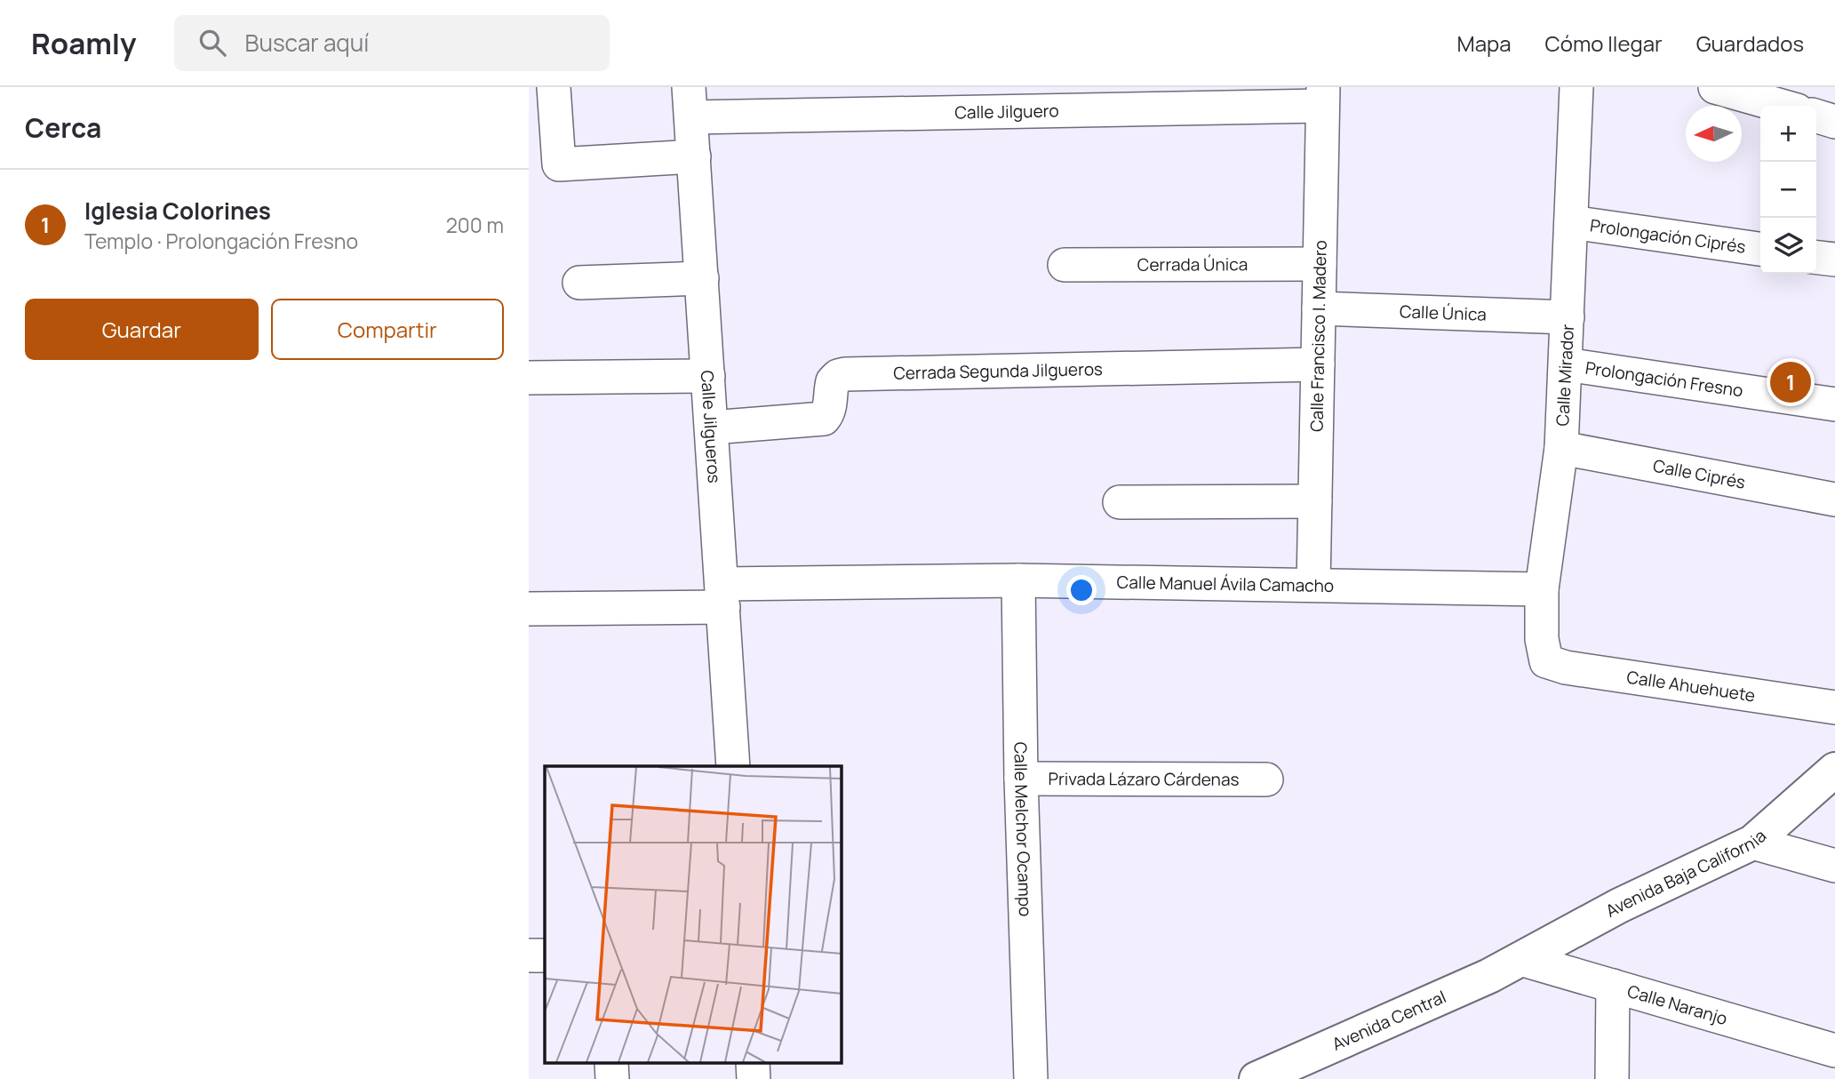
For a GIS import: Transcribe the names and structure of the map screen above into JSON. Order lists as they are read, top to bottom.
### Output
{
  "streets": {
    "main road": ["Avenida Baja California", "Avenida Central"],
    "street": [
      "Calle Jilguero",
      "Prolongación Ciprés",
      "Cerrada Única",
      "Calle Única",
      "Calle Francisco I. Madero",
      "Cerrada Segunda Jilgueros",
      "Calle Mirador",
      "Prolongación Fresno",
      "Calle Jilgueros",
      "Calle Ciprés",
      "Calle Manuel Ávila Camacho",
      "Calle Ahuehuete",
      "Privada Lázaro Cárdenas",
      "Calle Melchor Ocampo",
      "Calle Naranjo"
    ]
  },
  "crossings": [
    ["Calle Jilguero", "Calle Francisco I. Madero"],
    ["Calle Jilguero", "Calle Jilgueros"],
    ["Prolongación Ciprés", "Calle Mirador"],
    ["Cerrada Única", "Calle Francisco I. Madero"],
    ["Calle Única", "Calle Francisco I. Madero"],
    ["Calle Única", "Calle Mirador"],
    ["Calle Francisco I. Madero", "Cerrada Segunda Jilgueros"],
    ["Calle Francisco I. Madero", "Calle Manuel Ávila Camacho"],
    ["Cerrada Segunda Jilgueros", "Calle Jilgueros"],
    ["Calle Mirador", "Prolongación Fresno"],
    ["Calle Mirador", "Calle Ciprés"],
    ["Calle Mirador", "Calle Manuel Ávila Camacho"],
    ["Calle Mirador", "Calle Ahuehuete"],
    ["Calle Jilgueros", "Calle Manuel Ávila Camacho"],
    ["Calle Manuel Ávila Camacho", "Calle Melchor Ocampo"],
    ["Privada Lázaro Cárdenas", "Calle Melchor Ocampo"],
    ["Avenida Baja California", "Calle Naranjo"],
    ["Avenida Baja California", "Avenida Central"],
    ["Calle Naranjo", "Avenida Central"]
  ],
  "north": "left",
  "page": {
    "header": "Roamly",
    "search": "Buscar aquí",
    "nav": ["Mapa", "Cómo llegar", "Guardados"],
    "heading": "Cerca",
    "map_buttons": ["+", "−"],
    "list": [
      {
        "mark": "1",
        "name": "Iglesia Colorines",
        "note": "Templo · Prolongación Fresno",
        "value": "200 m"
      }
    ],
    "buttons": ["Guardar", "Compartir"],
    "pins": "1"
  }
}
